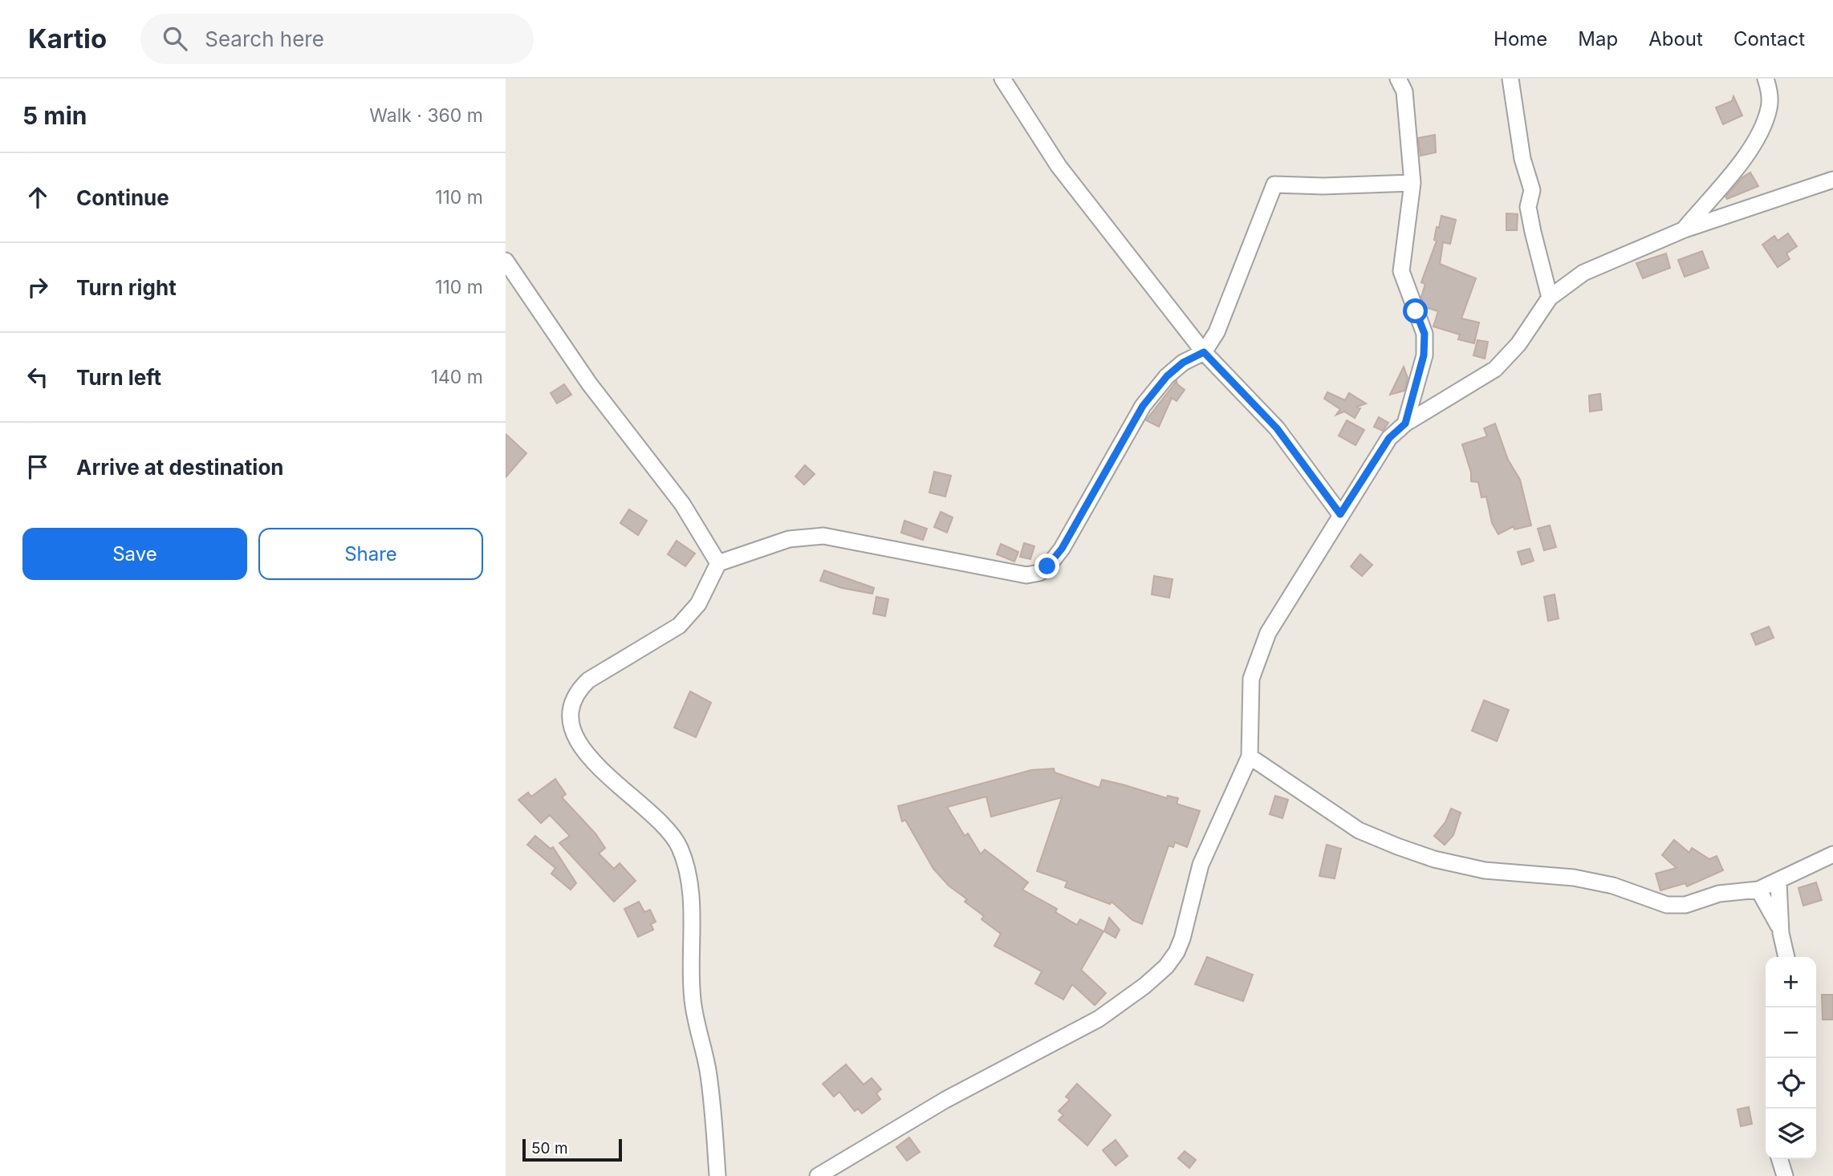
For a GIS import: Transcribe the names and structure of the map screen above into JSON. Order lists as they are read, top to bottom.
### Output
{
  "scale_bar": "50 m",
  "page": {
    "header": "Kartio",
    "search": "Search here",
    "nav": [
      "Home",
      "Map",
      "About",
      "Contact"
    ],
    "heading": ["5 min", "Walk · 360 m"],
    "list": [
      ["Continue", "110 m"],
      ["Turn right", "110 m"],
      ["Turn left", "140 m"],
      "Arrive at destination"
    ],
    "buttons": ["Save", "Share"],
    "map_buttons": ["+", "−"],
    "scale": "50 m"
  }
}
